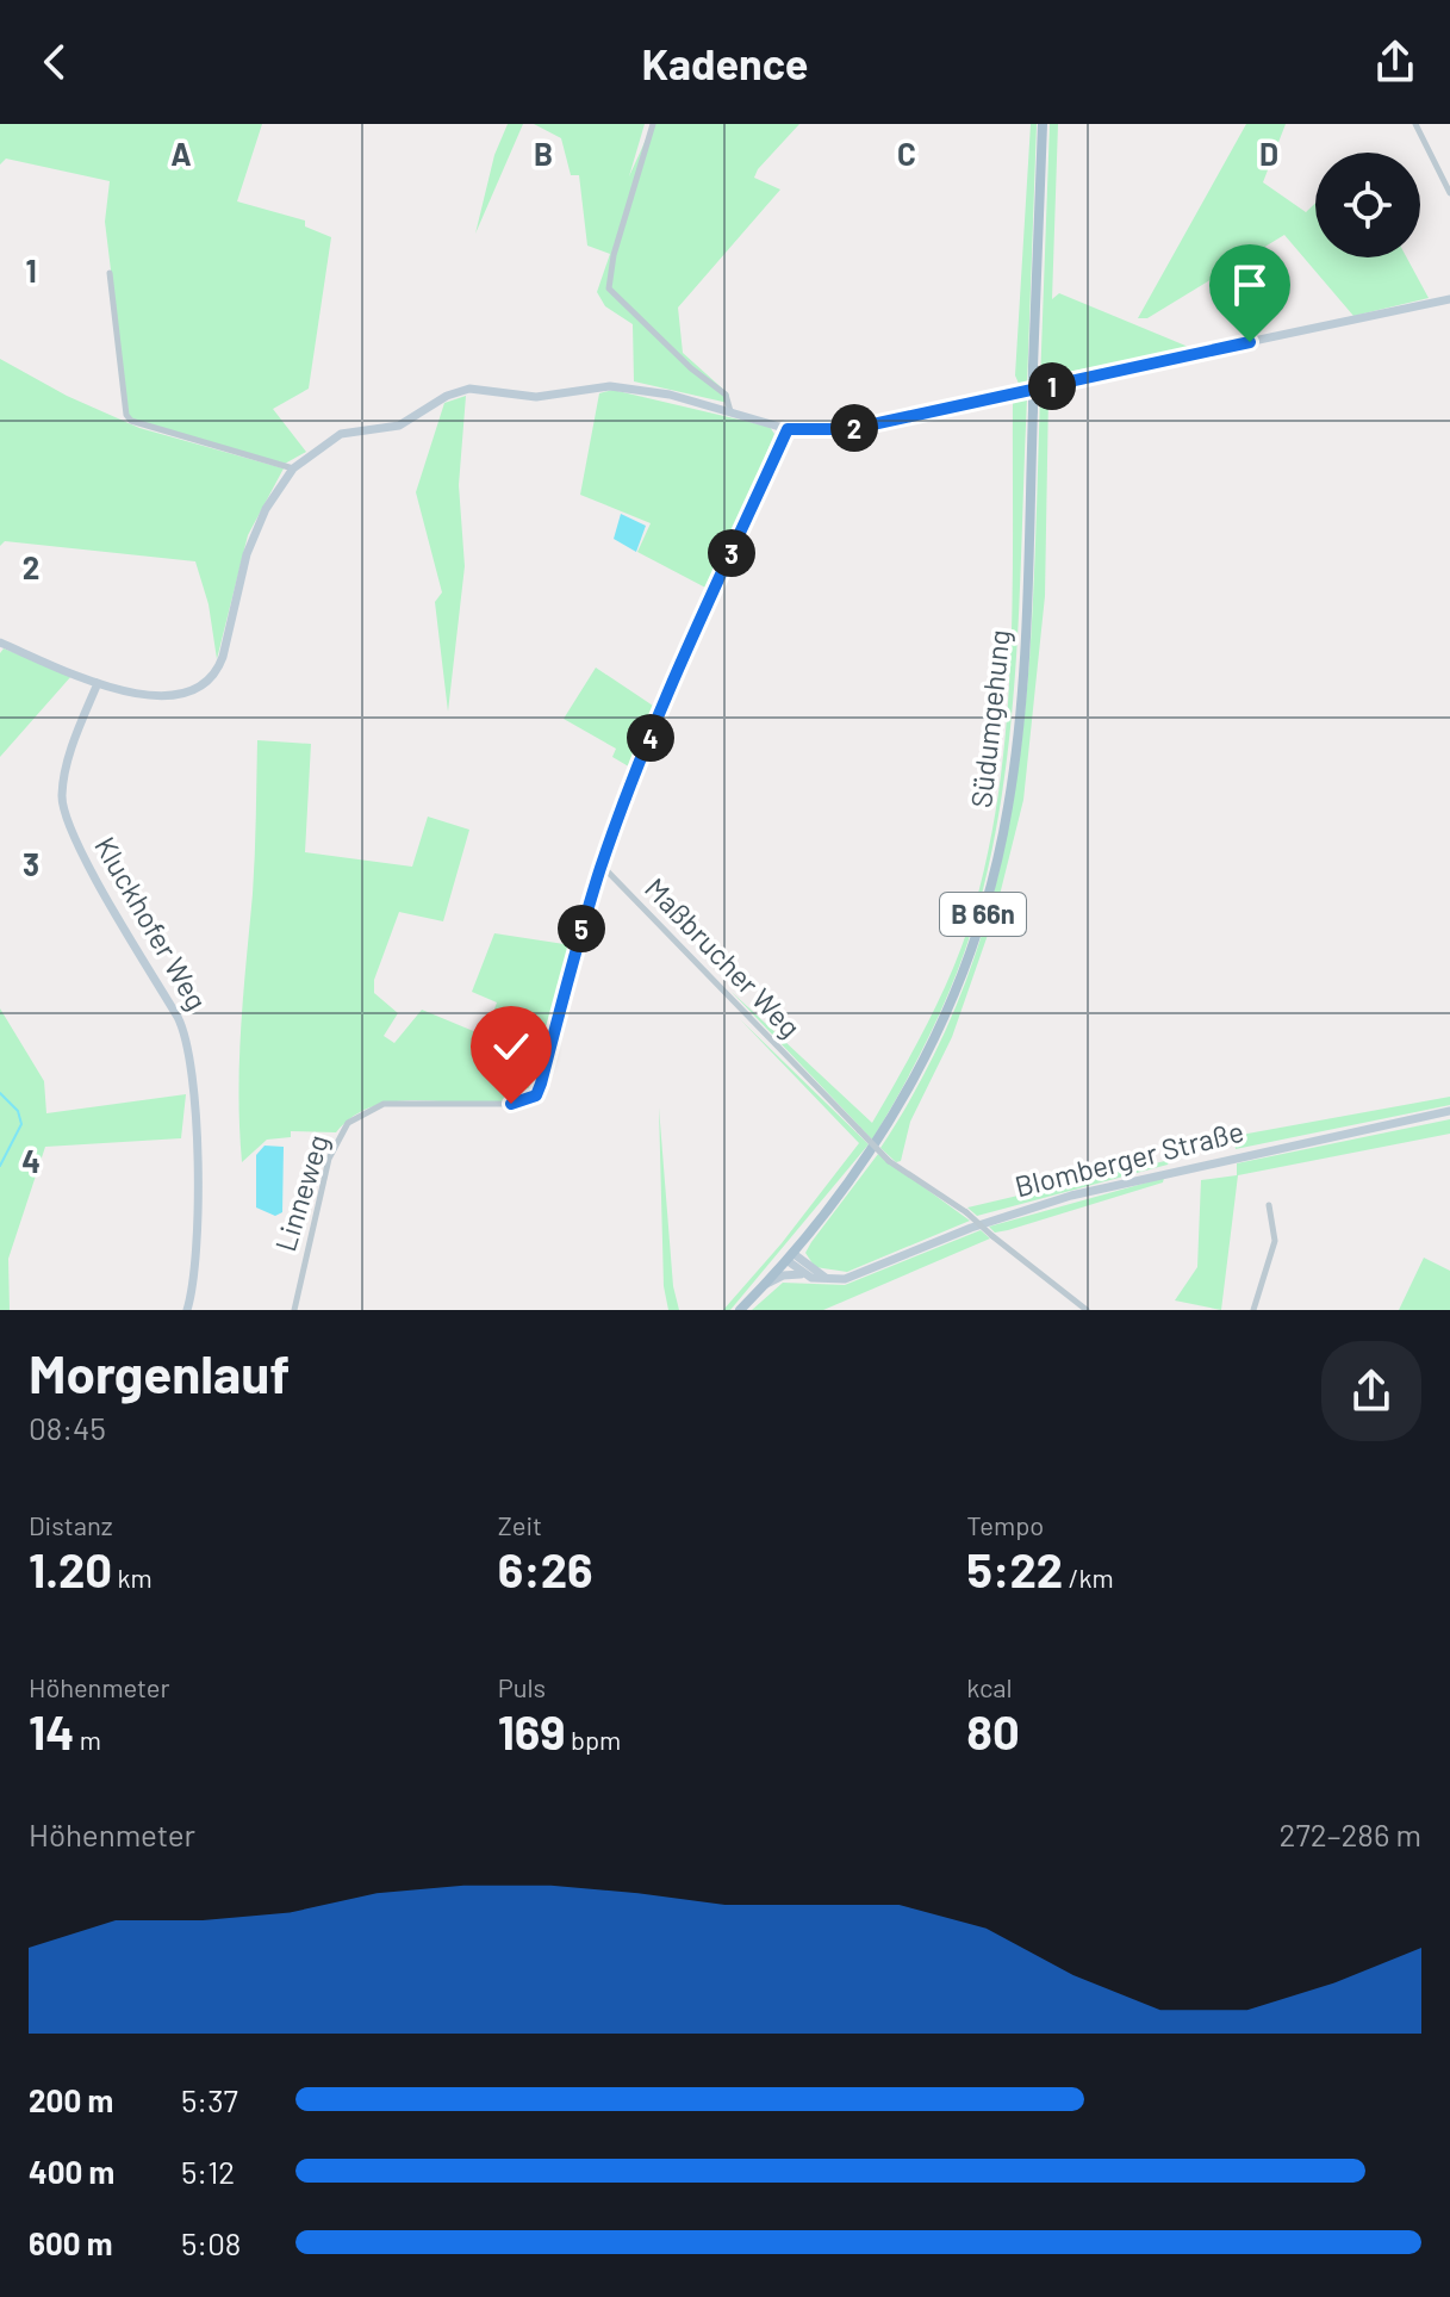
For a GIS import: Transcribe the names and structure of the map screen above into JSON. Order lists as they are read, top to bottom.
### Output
{
  "streets": {
    "main road": ["Südumgehung", "B 66n"],
    "street": [
      "Kluckhofer Weg",
      "Maßbrucher Weg",
      "Blomberger Straße",
      "Linneweg"
    ]
  },
  "crossings": [
    ["Südumgehung", "Blomberger Straße"],
    ["Maßbrucher Weg", "Linneweg"]
  ],
  "page": {
    "header": "Kadence",
    "pins": [
      "1",
      "2",
      "3",
      "4",
      "5"
    ],
    "heading": ["Morgenlauf", "08:45"],
    "stats": [
      ["Distanz", "1.20 km"],
      ["Zeit", "6:26"],
      ["Tempo", "5:22 /km"],
      ["Höhenmeter", "14 m"],
      ["Puls", "169 bpm"],
      ["kcal", "80"]
    ],
    "chart": ["Höhenmeter", "272–286 m"],
    "list": [
      {
        "name": "200 m",
        "note": "5:37"
      },
      {
        "name": "400 m",
        "note": "5:12"
      },
      {
        "name": "600 m",
        "note": "5:08"
      }
    ]
  },
  "grid": {
    "columns": [
      "A",
      "B",
      "C",
      "D"
    ],
    "rows": [
      "1",
      "2",
      "3",
      "4"
    ]
  }
}
